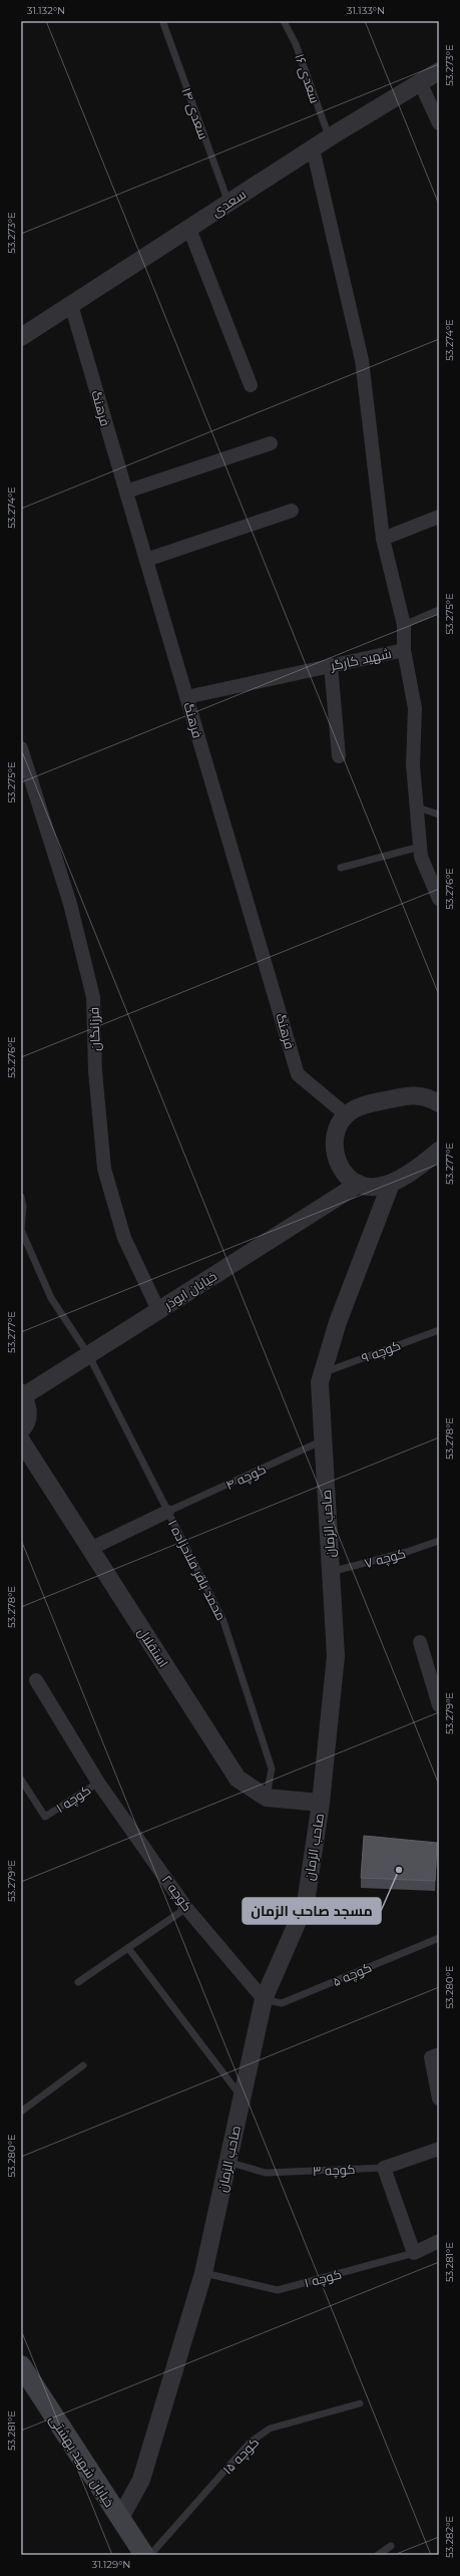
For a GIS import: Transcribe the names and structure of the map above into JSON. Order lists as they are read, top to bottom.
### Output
{
  "streets": {
    "main road": ["خیابان شهید بهشتی"],
    "street": [
      "سعدی",
      "فرهنگ",
      "شهید کارگر",
      "فرزانگان",
      "خیابان ابوذر",
      "صاحب الزمان",
      "استقلال",
      "کوچه ۱",
      "کوچه ۲",
      "کوچه ۳"
    ],
    "lane": [
      "سعدی ۱۶",
      "سعدی ۱۴",
      "کوچه ۹",
      "کوچه ۴",
      "کوچه ۷",
      "محمد باقر فلاحزاده ۱",
      "کوچه ۵",
      "کوچه ۱۵"
    ]
  },
  "crossings": [
    ["سعدی ۱۶", "سعدی"],
    ["سعدی ۱۴", "سعدی"],
    ["سعدی", "فرهنگ"],
    ["فرهنگ", "شهید کارگر"],
    ["فرزانگان", "خیابان ابوذر"],
    ["خیابان ابوذر", "محمد باقر فلاحزاده ۱"],
    ["کوچه ۹", "صاحب الزمان"],
    ["کوچه ۴", "صاحب الزمان"],
    ["کوچه ۴", "محمد باقر فلاحزاده ۱"],
    ["صاحب الزمان", "کوچه ۷"],
    ["صاحب الزمان", "استقلال"],
    ["صاحب الزمان", "کوچه ۱"],
    ["صاحب الزمان", "کوچه ۲"],
    ["صاحب الزمان", "کوچه ۵"],
    ["صاحب الزمان", "کوچه ۳"],
    ["صاحب الزمان", "خیابان شهید بهشتی"],
    ["محمد باقر فلاحزاده ۱", "استقلال"],
    ["کوچه ۱", "کوچه ۲"],
    ["کوچه ۲", "کوچه ۵"]
  ],
  "places": ["مسجد صاحب الزمان"],
  "coordinates": [
    "31.132°N",
    "31.133°N",
    "53.273°E",
    "53.274°E",
    "53.275°E",
    "53.276°E",
    "53.277°E",
    "53.278°E",
    "53.279°E",
    "53.280°E",
    "53.281°E",
    "53.282°E",
    "31.129°N"
  ]
}
